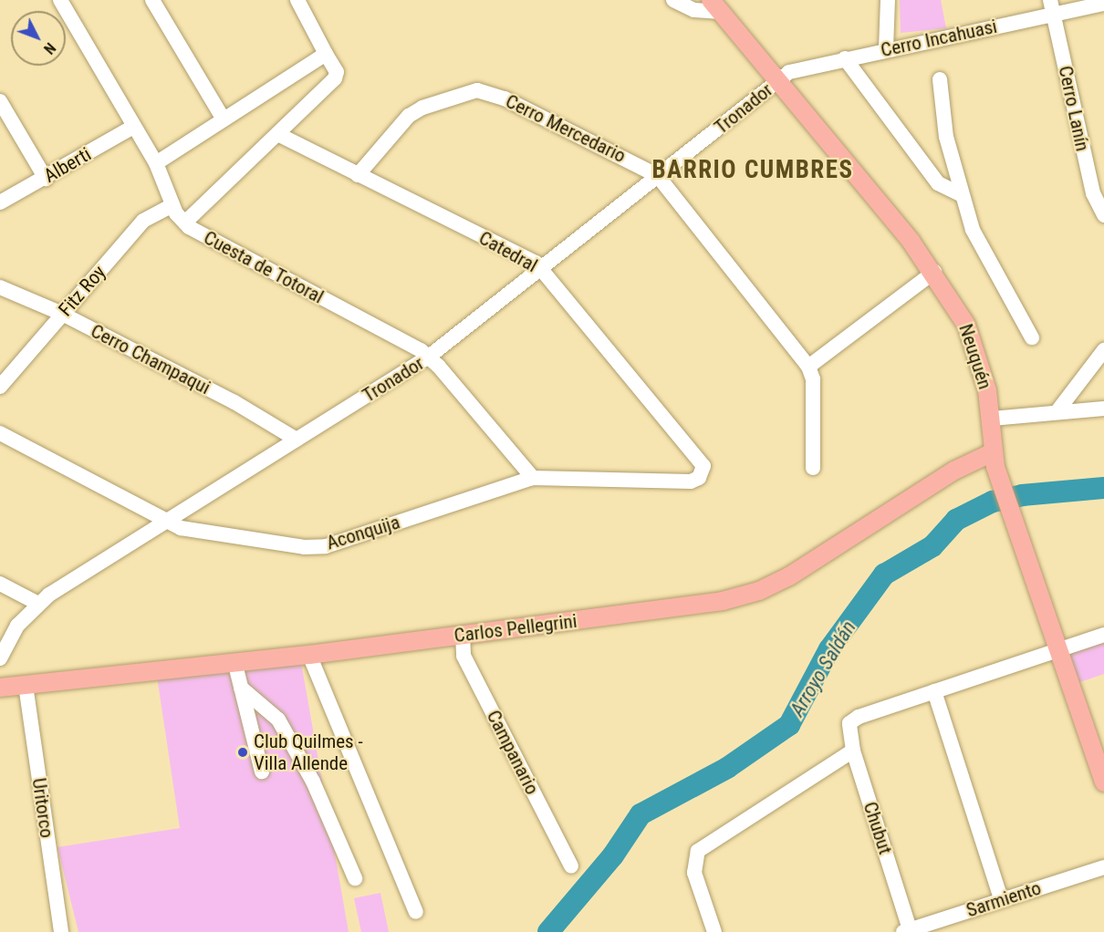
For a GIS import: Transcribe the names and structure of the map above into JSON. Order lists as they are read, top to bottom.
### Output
{
  "streets": {
    "main road": ["Neuquén", "Carlos Pellegrini"],
    "street": [
      "Cerro Incahuasi",
      "Tronador",
      "Cerro Lanín",
      "Cerro Mercedario",
      "Alberti",
      "Catedral",
      "Cuesta de Totoral",
      "Fitz Roy",
      "Cerro Champaqui",
      "Aconquija",
      "Campanario",
      "Uritorco",
      "Chubut",
      "Sarmiento"
    ]
  },
  "crossings": [
    ["Cerro Incahuasi", "Tronador"],
    ["Cerro Incahuasi", "Cerro Lanín"],
    ["Cerro Incahuasi", "Neuquén"],
    ["Tronador", "Cerro Mercedario"],
    ["Tronador", "Catedral"],
    ["Tronador", "Cuesta de Totoral"],
    ["Tronador", "Neuquén"],
    ["Tronador", "Cerro Champaqui"],
    ["Tronador", "Aconquija"],
    ["Cerro Mercedario", "Catedral"],
    ["Alberti", "Cuesta de Totoral"],
    ["Catedral", "Aconquija"],
    ["Cuesta de Totoral", "Fitz Roy"],
    ["Cuesta de Totoral", "Aconquija"],
    ["Fitz Roy", "Cerro Champaqui"],
    ["Neuquén", "Carlos Pellegrini"],
    ["Carlos Pellegrini", "Campanario"],
    ["Carlos Pellegrini", "Uritorco"],
    ["Chubut", "Sarmiento"]
  ],
  "districts": ["BARRIO CUMBRES"],
  "water": ["Arroyo Saldán"],
  "places": ["Club Quilmes - Villa Allende"],
  "north": "bottom right"
}
